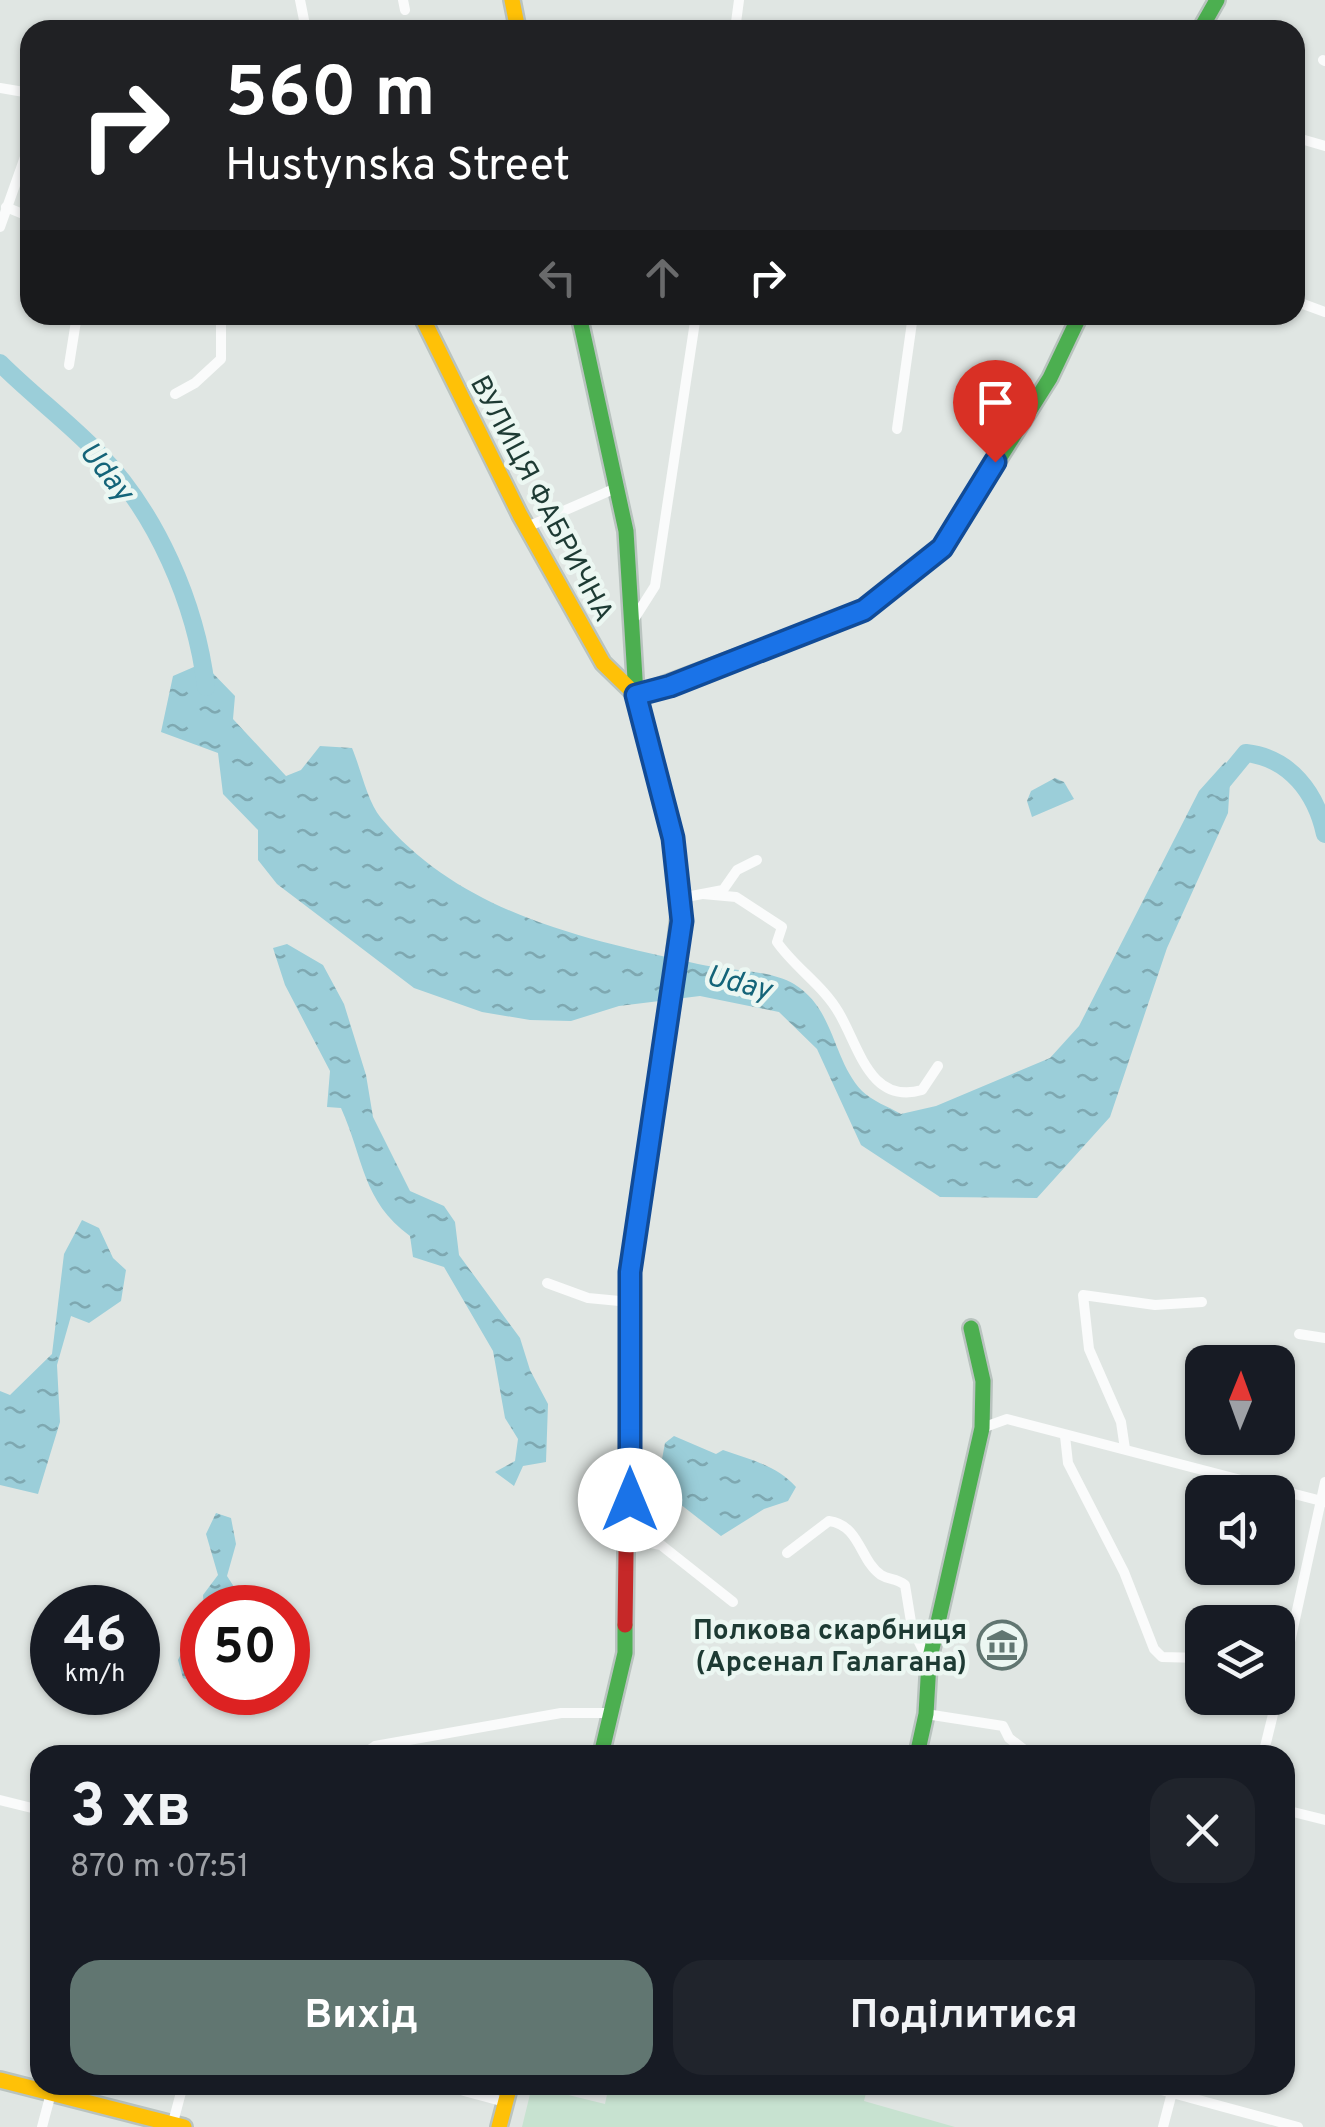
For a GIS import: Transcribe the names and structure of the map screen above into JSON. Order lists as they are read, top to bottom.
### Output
{
  "streets": {
    "main road": ["ВУЛИЦЯ ФАБРИЧНА"]
  },
  "water": ["Uday"],
  "places": {
    "museum": ["Полкова скарбниця (Арсенал Галагана)"]
  },
  "north": "top",
  "page": {
    "turn": ["560 m", "Hustynska Street"],
    "speed": "46 km/h",
    "limit": "50",
    "heading": ["3 хв", "870 m · 07:51"],
    "buttons": ["Вихід", "Поділитися"]
  }
}
